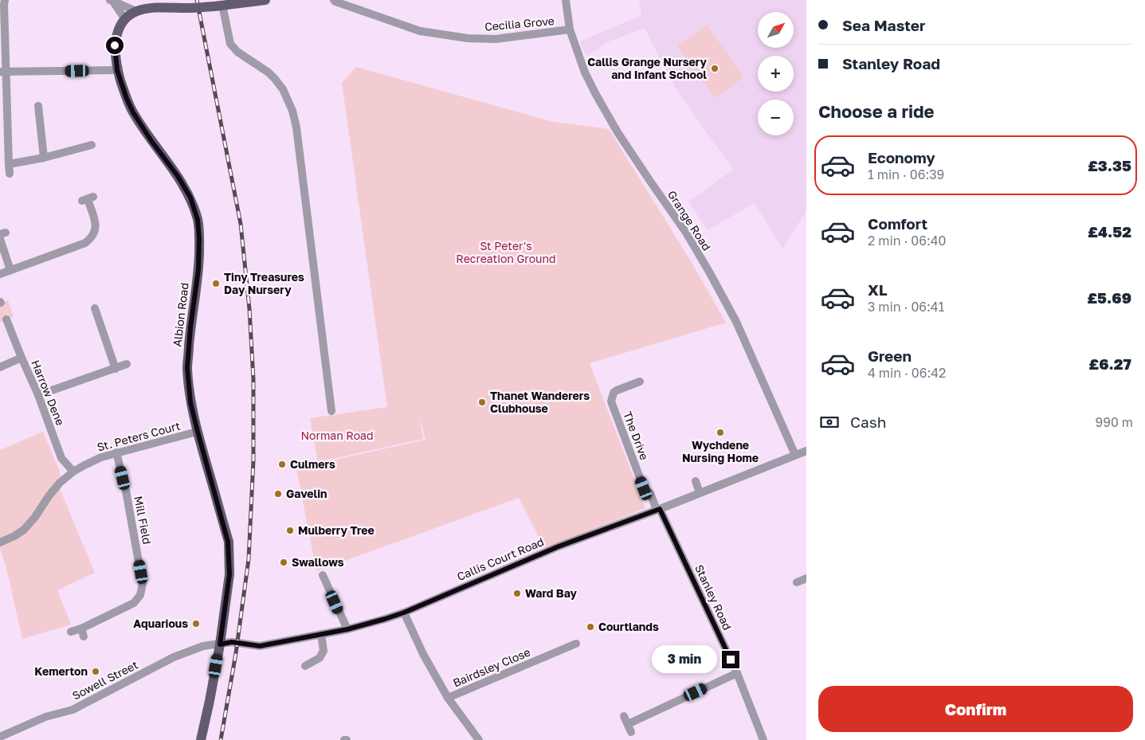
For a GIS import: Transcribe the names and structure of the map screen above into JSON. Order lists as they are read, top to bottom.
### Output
{
  "streets": {
    "main road": ["Albion Road"],
    "street": [
      "Cecilia Grove",
      "Grange Road",
      "Harrow Dene",
      "The Drive",
      "St. Peters Court",
      "Mill Field",
      "Callis Court Road",
      "Stanley Road",
      "Bairdsley Close",
      "Sowell Street"
    ]
  },
  "crossings": [
    ["Cecilia Grove", "Grange Road"],
    ["Grange Road", "Callis Court Road"],
    ["Albion Road", "St. Peters Court"],
    ["Albion Road", "Sowell Street"],
    ["Harrow Dene", "St. Peters Court"],
    ["The Drive", "Callis Court Road"],
    ["The Drive", "Stanley Road"],
    ["St. Peters Court", "Mill Field"],
    ["Callis Court Road", "Stanley Road"],
    ["Callis Court Road", "Sowell Street"]
  ],
  "parks": ["St Peter's Recreation Ground", "Norman Road"],
  "places": [
    "Callis Grange Nursery and Infant School",
    "Tiny Treasures Day Nursery",
    "Thanet Wanderers Clubhouse",
    "Wychdene Nursing Home",
    "Culmers",
    "Gavelin",
    "Mulberry Tree",
    "Swallows",
    "Ward Bay",
    "Aquarious",
    "Courtlands",
    "Kemerton"
  ],
  "north": "top right",
  "page": {
    "banner": ["Sea Master", "Stanley Road"],
    "map_buttons": ["+", "−"],
    "heading": "Choose a ride",
    "list": [
      {
        "name": "Economy",
        "note": "1 min · 06:39",
        "value": "£3.35"
      },
      {
        "name": "Comfort",
        "note": "2 min · 06:40",
        "value": "£4.52"
      },
      {
        "name": "XL",
        "note": "3 min · 06:41",
        "value": "£5.69"
      },
      {
        "name": "Green",
        "note": "4 min · 06:42",
        "value": "£6.27"
      }
    ],
    "pay": ["Cash", "990 m"],
    "bubble": "3 min",
    "buttons": "Confirm"
  }
}
